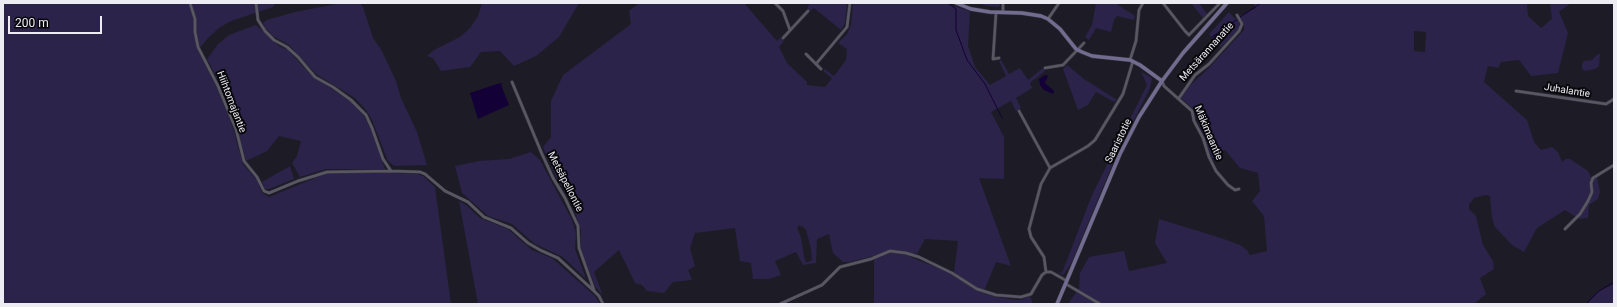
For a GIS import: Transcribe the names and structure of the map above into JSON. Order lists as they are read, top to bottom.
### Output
{
  "streets": {
    "main road": ["Saaristotie"],
    "street": [
      "Metsärannanatie",
      "Juhalantie",
      "Hiihtomajantie",
      "Mäkimaantie",
      "Metsäpellontie"
    ]
  },
  "crossings": [
    ["Metsärannanatie", "Mäkimaantie"],
    ["Mäkimaantie", "Saaristotie"]
  ],
  "scale_bar": "200 m"
}
